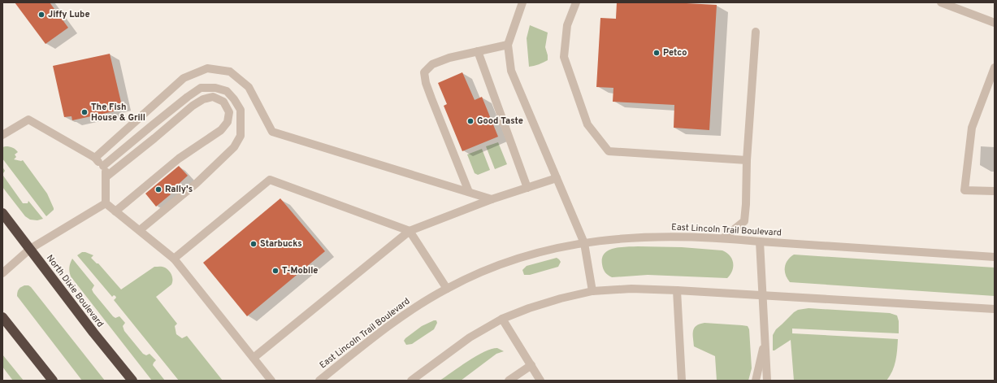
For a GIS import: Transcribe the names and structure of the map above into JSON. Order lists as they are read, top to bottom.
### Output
{
  "streets": {
    "highway": ["North Dixie Boulevard"],
    "street": ["East Lincoln Trail Boulevard"]
  },
  "places": [
    "Jiffy Lube",
    "Petco",
    "The Fish House & Grill",
    "Good Taste",
    "Rally's",
    "Starbucks",
    "T-Mobile"
  ]
}
